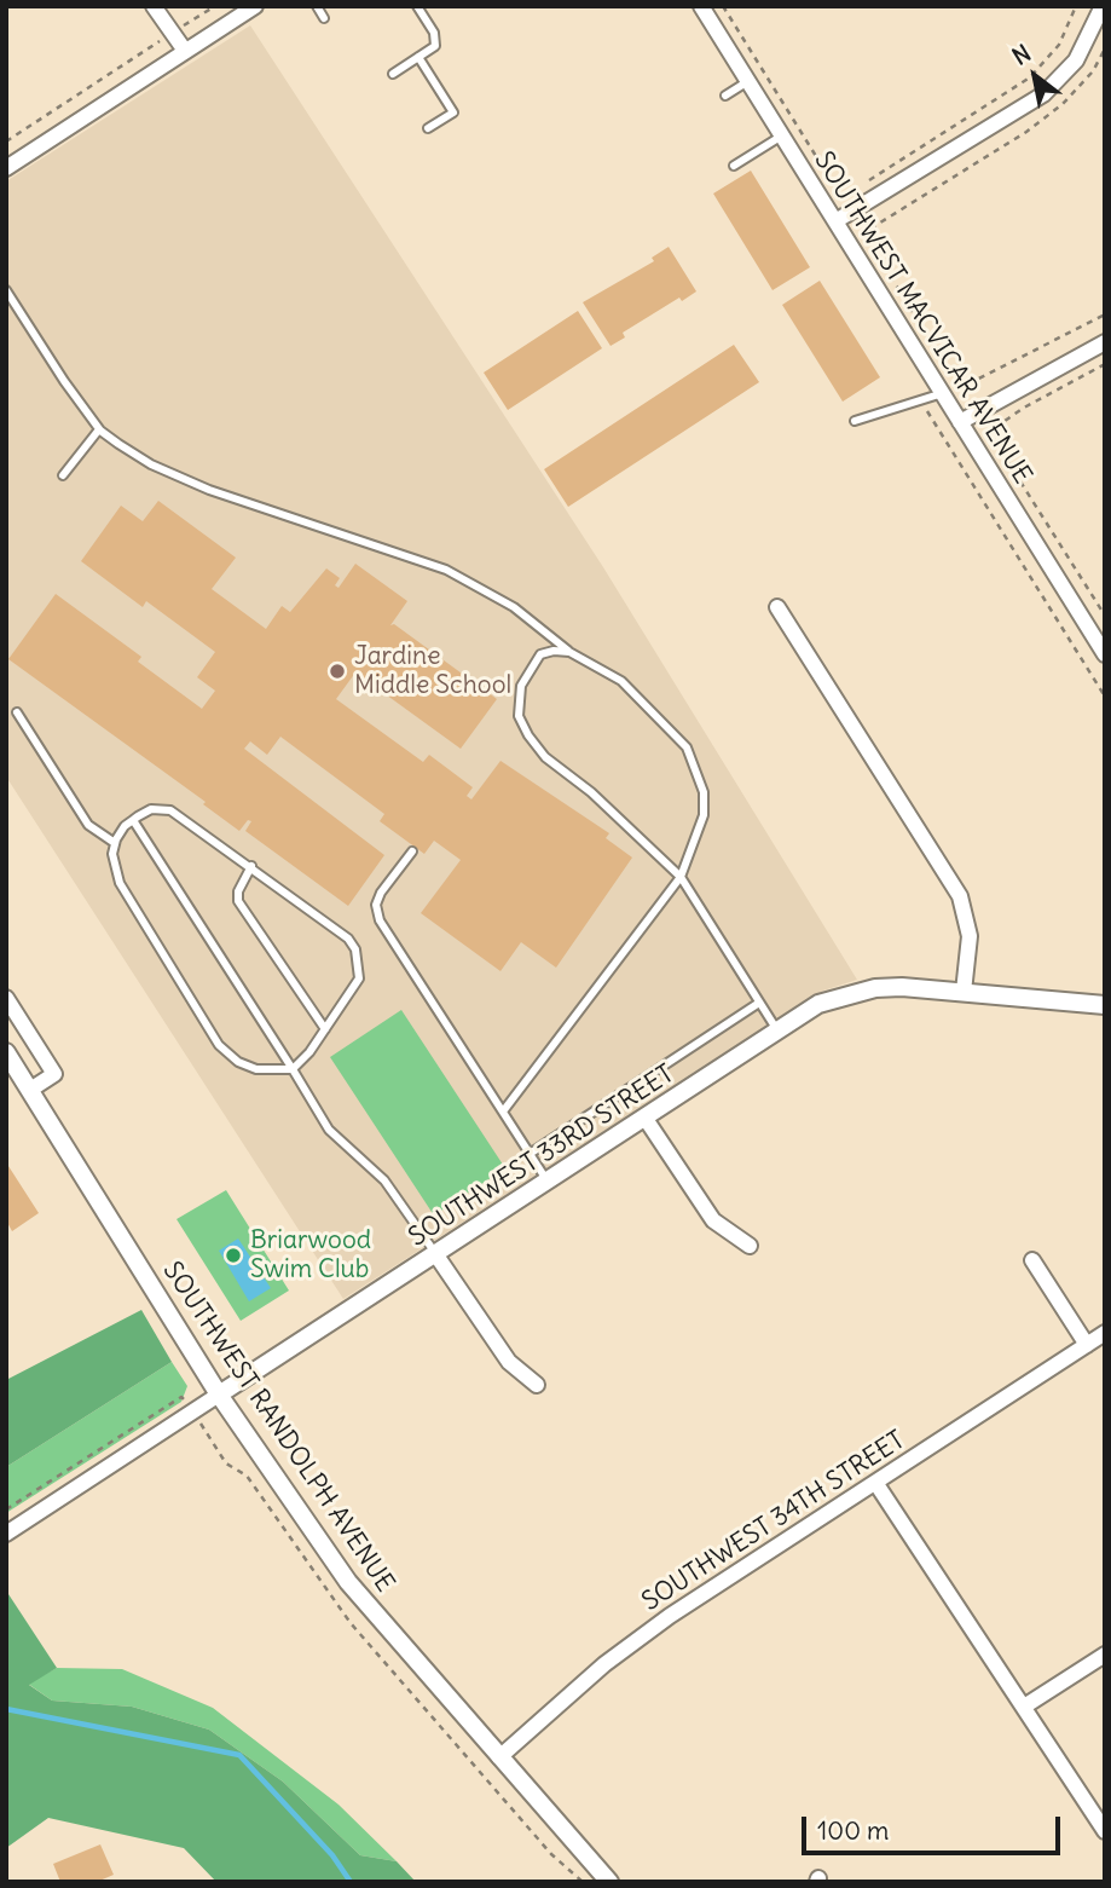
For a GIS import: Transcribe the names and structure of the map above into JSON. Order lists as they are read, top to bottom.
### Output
{
  "streets": {
    "street": [
      "SOUTHWEST MACVICAR AVENUE",
      "SOUTHWEST 33RD STREET",
      "SOUTHWEST RANDOLPH AVENUE",
      "SOUTHWEST 34TH STREET"
    ]
  },
  "crossings": [
    ["SOUTHWEST 33RD STREET", "SOUTHWEST RANDOLPH AVENUE"],
    ["SOUTHWEST RANDOLPH AVENUE", "SOUTHWEST 34TH STREET"]
  ],
  "places": ["Jardine Middle School", "Briarwood Swim Club"],
  "scale_bar": "100 m",
  "north": "top left"
}
